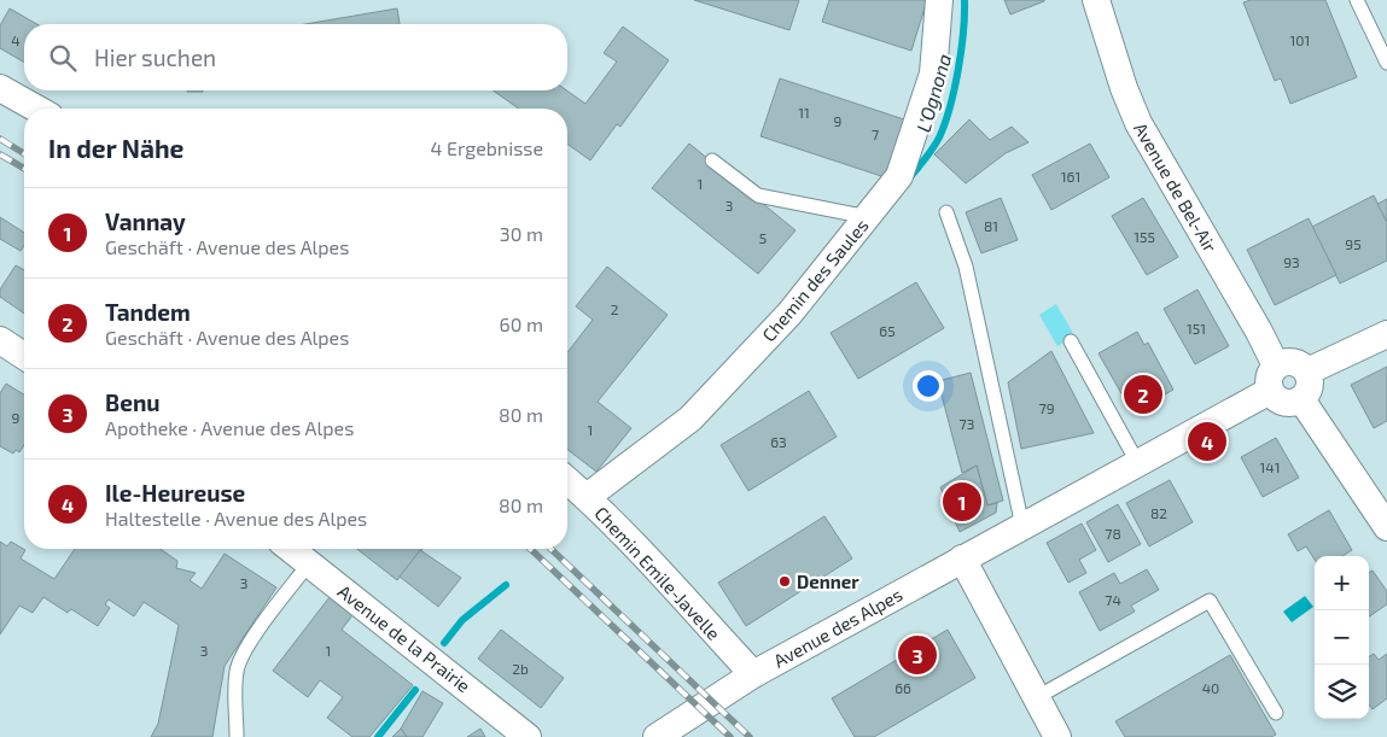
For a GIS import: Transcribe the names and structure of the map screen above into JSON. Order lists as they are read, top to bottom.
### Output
{
  "streets": {
    "street": [
      "Avenue de Bel-Air",
      "Chemin des Saules",
      "Chemin Emile-Javelle",
      "Avenue des Alpes",
      "Avenue de la Prairie"
    ]
  },
  "crossings": [
    ["Avenue de Bel-Air", "Avenue des Alpes"],
    ["Chemin des Saules", "Chemin Emile-Javelle"],
    ["Chemin Emile-Javelle", "Avenue des Alpes"]
  ],
  "water": ["L'Ognona"],
  "places": ["Denner"],
  "house_numbers": [
    "4",
    "101",
    "11",
    "9",
    "7",
    "161",
    "1",
    "3",
    "81",
    "155",
    "5",
    "95",
    "93",
    "2",
    "151",
    "65",
    "79",
    "9",
    "73",
    "1",
    "63",
    "141",
    "82",
    "78",
    "3",
    "74",
    "3",
    "1",
    "2b",
    "66",
    "40"
  ],
  "page": {
    "search": "Hier suchen",
    "heading": ["In der Nähe", "4 Ergebnisse"],
    "list": [
      {
        "mark": "1",
        "name": "Vannay",
        "note": "Geschäft · Avenue des Alpes",
        "value": "30 m"
      },
      {
        "mark": "2",
        "name": "Tandem",
        "note": "Geschäft · Avenue des Alpes",
        "value": "60 m"
      },
      {
        "mark": "3",
        "name": "Benu",
        "note": "Apotheke · Avenue des Alpes",
        "value": "80 m"
      },
      {
        "mark": "4",
        "name": "Ile-Heureuse",
        "note": "Haltestelle · Avenue des Alpes",
        "value": "80 m"
      }
    ],
    "pins": [
      "2",
      "4",
      "1",
      "3"
    ],
    "map_buttons": ["+", "−"]
  }
}
